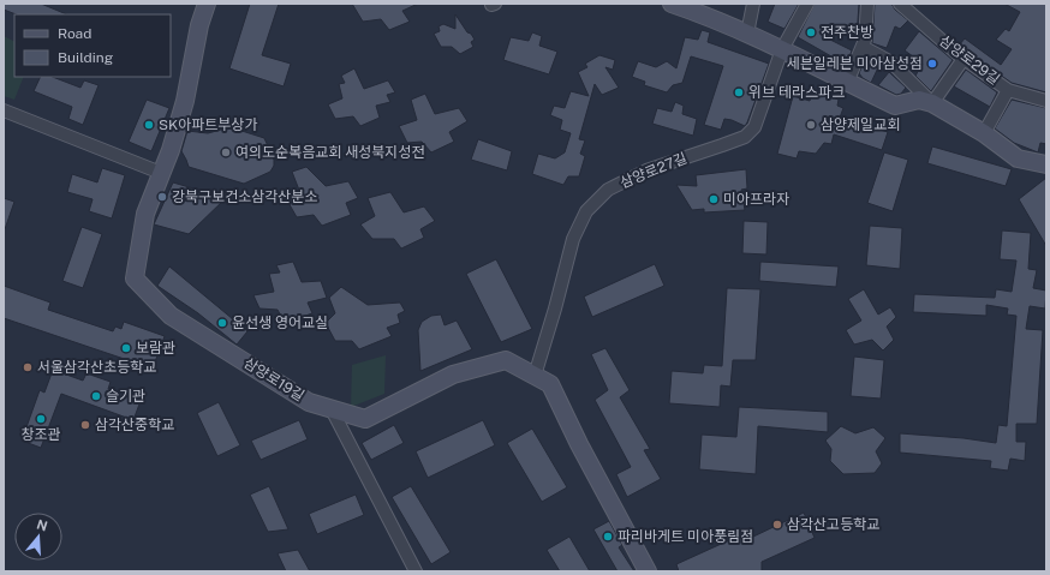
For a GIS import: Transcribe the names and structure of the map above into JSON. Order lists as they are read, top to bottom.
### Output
{
  "streets": {
    "street": ["삼양로29길", "삼양로27길", "삼양로19길"]
  },
  "crossings": [
    ["삼양로27길", "삼양로19길"]
  ],
  "places": [
    "전주찬방",
    "세븐일레븐 미아삼성점",
    "위브 테라스파크",
    "SK아파트부상가",
    "삼양제일교회",
    "여의도순복음교회 새성북지성전",
    "강북구보건소삼각산분소",
    "미아프라자",
    "윤선생 영어교실",
    "보람관",
    "서울삼각산초등학교",
    "슬기관",
    "창조관",
    "삼각산중학교",
    "삼각산고등학교",
    "파리바게트 미아풍림점"
  ],
  "legend": ["Road", "Building"],
  "north": "top"
}
